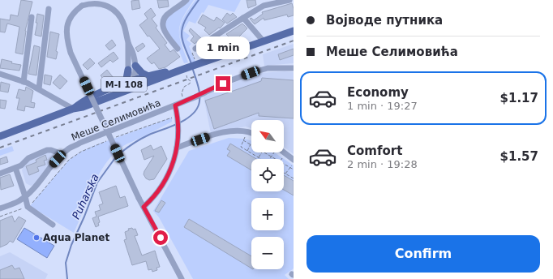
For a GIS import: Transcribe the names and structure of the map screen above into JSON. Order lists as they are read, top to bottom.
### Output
{
  "streets": {
    "main road": ["M-I 108"],
    "street": ["Меше Селимовића"]
  },
  "water": ["Puharska"],
  "places": ["Aqua Planet"],
  "north": "top left",
  "page": {
    "banner": ["Војводе путника", "Меше Селимовића"],
    "bubble": "1 min",
    "list": [
      {
        "name": "Economy",
        "note": "1 min · 19:27",
        "value": "$1.17"
      },
      {
        "name": "Comfort",
        "note": "2 min · 19:28",
        "value": "$1.57"
      }
    ],
    "map_buttons": ["+", "−"],
    "buttons": "Confirm"
  }
}
